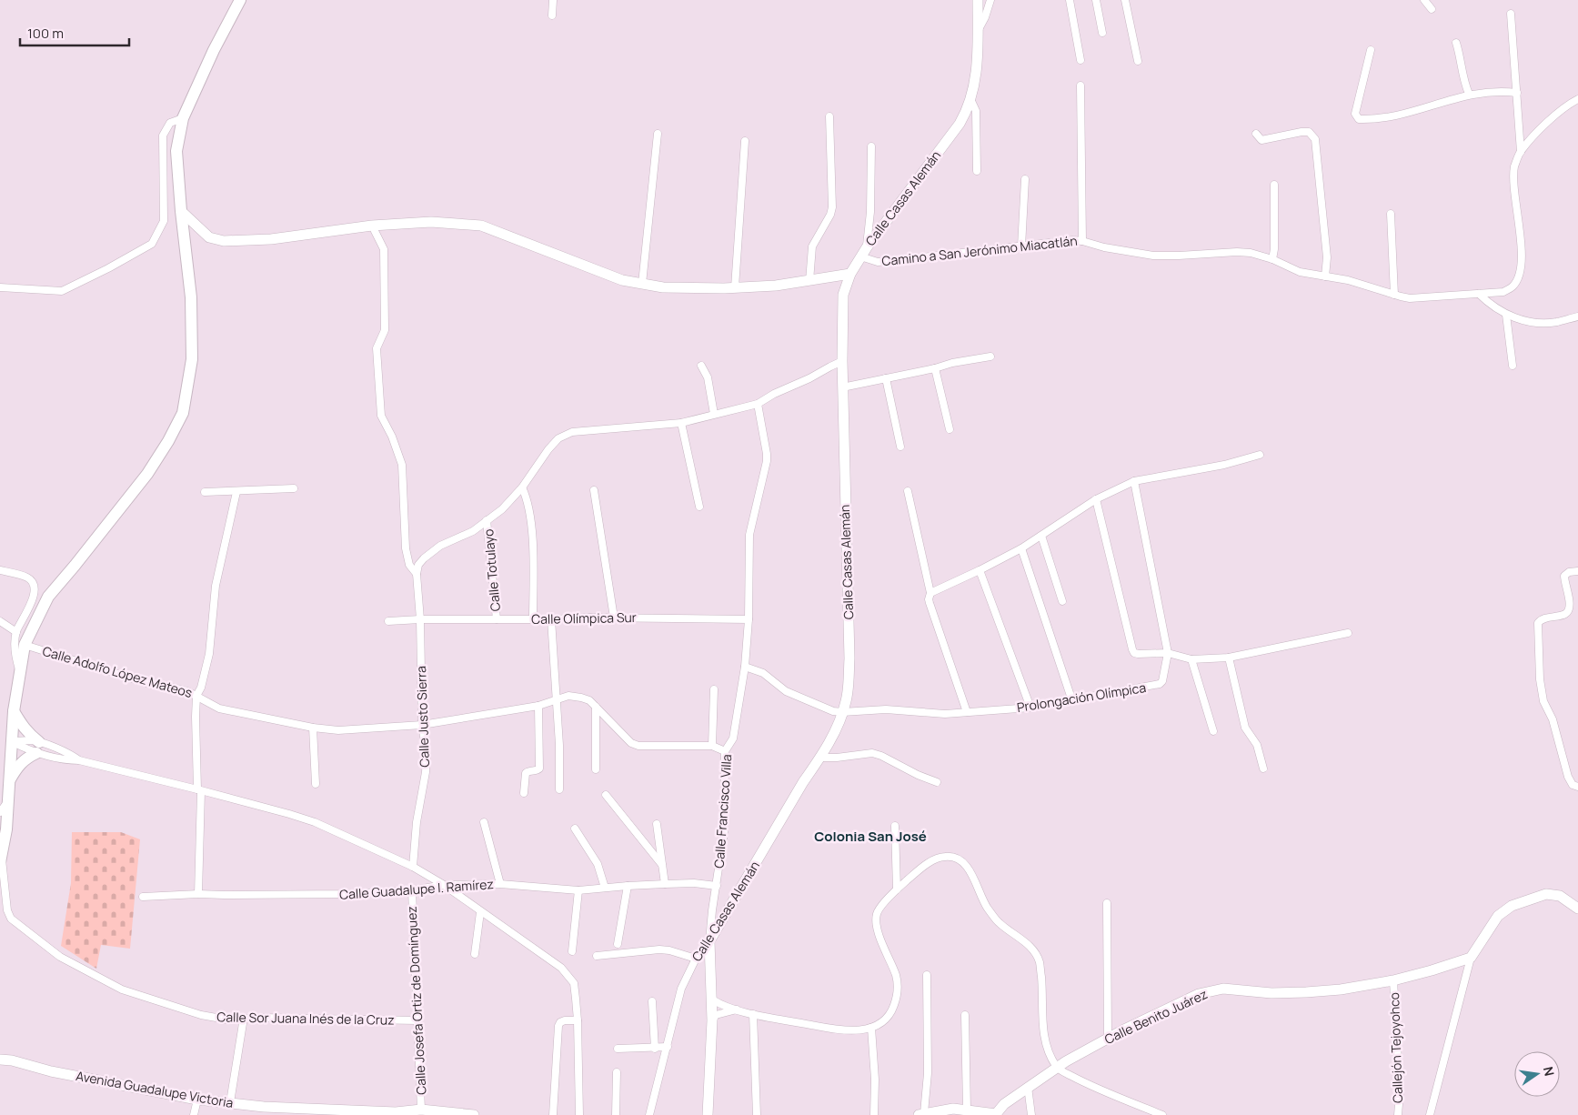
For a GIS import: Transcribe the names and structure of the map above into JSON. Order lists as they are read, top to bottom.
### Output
{
  "streets": {
    "street": [
      "Calle Casas Alemán",
      "Camino a San Jerónimo Miacatlán",
      "Calle Totulayo",
      "Calle Olímpica Sur",
      "Calle Adolfo López Mateos",
      "Prolongación Olímpica",
      "Calle Justo Sierra",
      "Calle Francisco Villa",
      "Calle Guadalupe I. Ramírez",
      "Calle Josefa Ortiz de Domínguez",
      "Calle Benito Juárez",
      "Calle Sor Juana Inés de la Cruz",
      "Callejón Tejoyohco",
      "Avenida Guadalupe Victoria"
    ]
  },
  "crossings": [
    ["Calle Casas Alemán", "Camino a San Jerónimo Miacatlán"],
    ["Calle Casas Alemán", "Prolongación Olímpica"],
    ["Calle Casas Alemán", "Calle Francisco Villa"],
    ["Calle Totulayo", "Calle Olímpica Sur"],
    ["Calle Olímpica Sur", "Calle Justo Sierra"],
    ["Calle Olímpica Sur", "Calle Francisco Villa"],
    ["Calle Adolfo López Mateos", "Calle Justo Sierra"],
    ["Calle Adolfo López Mateos", "Calle Francisco Villa"],
    ["Prolongación Olímpica", "Calle Francisco Villa"],
    ["Calle Francisco Villa", "Calle Guadalupe I. Ramírez"],
    ["Calle Guadalupe I. Ramírez", "Calle Josefa Ortiz de Domínguez"],
    ["Calle Josefa Ortiz de Domínguez", "Calle Sor Juana Inés de la Cruz"],
    ["Calle Josefa Ortiz de Domínguez", "Avenida Guadalupe Victoria"],
    ["Calle Benito Juárez", "Callejón Tejoyohco"]
  ],
  "districts": ["Colonia San José"],
  "scale_bar": "100 m",
  "north": "right"
}
